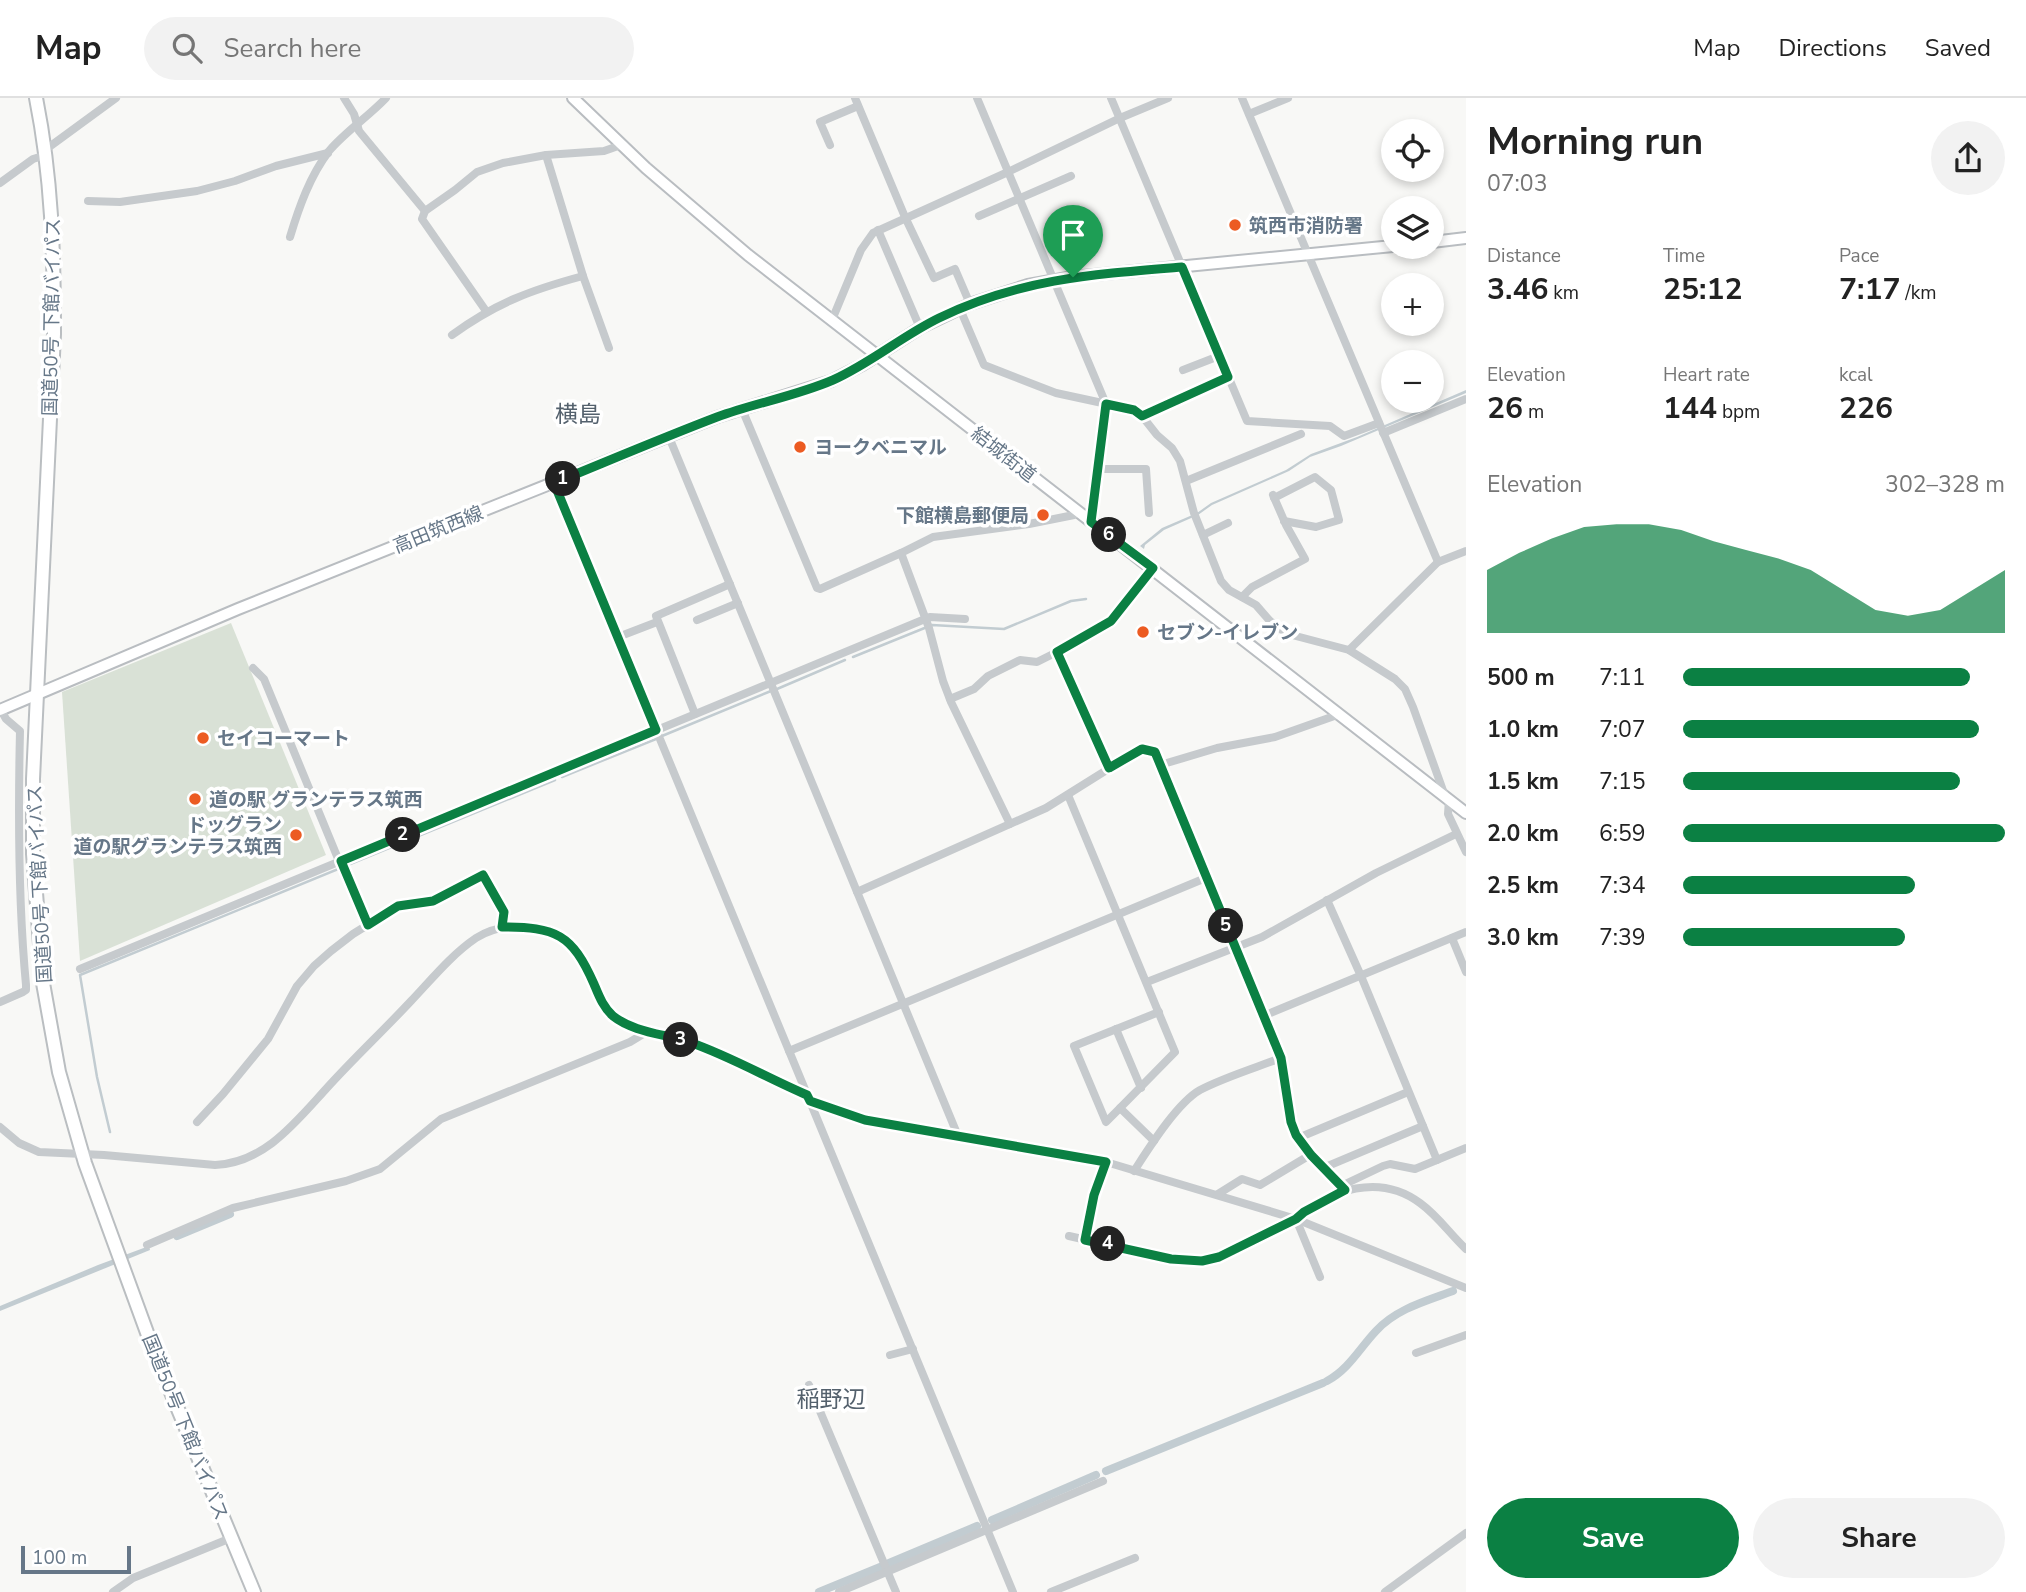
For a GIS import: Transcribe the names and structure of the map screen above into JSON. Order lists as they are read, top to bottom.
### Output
{
  "streets": {
    "highway": ["国道50号 下館バイパス"],
    "main road": ["結城街道", "高田筑西線"]
  },
  "crossings": [
    ["国道50号 下館バイパス", "高田筑西線"],
    ["結城街道", "高田筑西線"]
  ],
  "districts": ["横島", "稲野辺"],
  "places": [
    "筑西市消防署",
    "ヨークベニマル",
    "下館横島郵便局",
    "セブン-イレブン",
    "セイコーマート",
    "道の駅 グランテラス筑西",
    "ドッグラン 道の駅グランテラス筑西"
  ],
  "scale_bar": "100 m",
  "page": {
    "header": "Map",
    "search": "Search here",
    "nav": ["Map", "Directions", "Saved"],
    "heading": ["Morning run", "07:03"],
    "map_buttons": ["+", "−"],
    "stats": [
      ["Distance", "3.46 km"],
      ["Time", "25:12"],
      ["Pace", "7:17 /km"],
      ["Elevation", "26 m"],
      ["Heart rate", "144 bpm"],
      ["kcal", "226"]
    ],
    "chart": ["Elevation", "302–328 m"],
    "pins": [
      "1",
      "6",
      "2",
      "5",
      "3",
      "4"
    ],
    "list": [
      {
        "name": "500 m",
        "note": "7:11"
      },
      {
        "name": "1.0 km",
        "note": "7:07"
      },
      {
        "name": "1.5 km",
        "note": "7:15"
      },
      {
        "name": "2.0 km",
        "note": "6:59"
      },
      {
        "name": "2.5 km",
        "note": "7:34"
      },
      {
        "name": "3.0 km",
        "note": "7:39"
      }
    ],
    "buttons": ["Save", "Share"],
    "scale": "100 m"
  }
}
